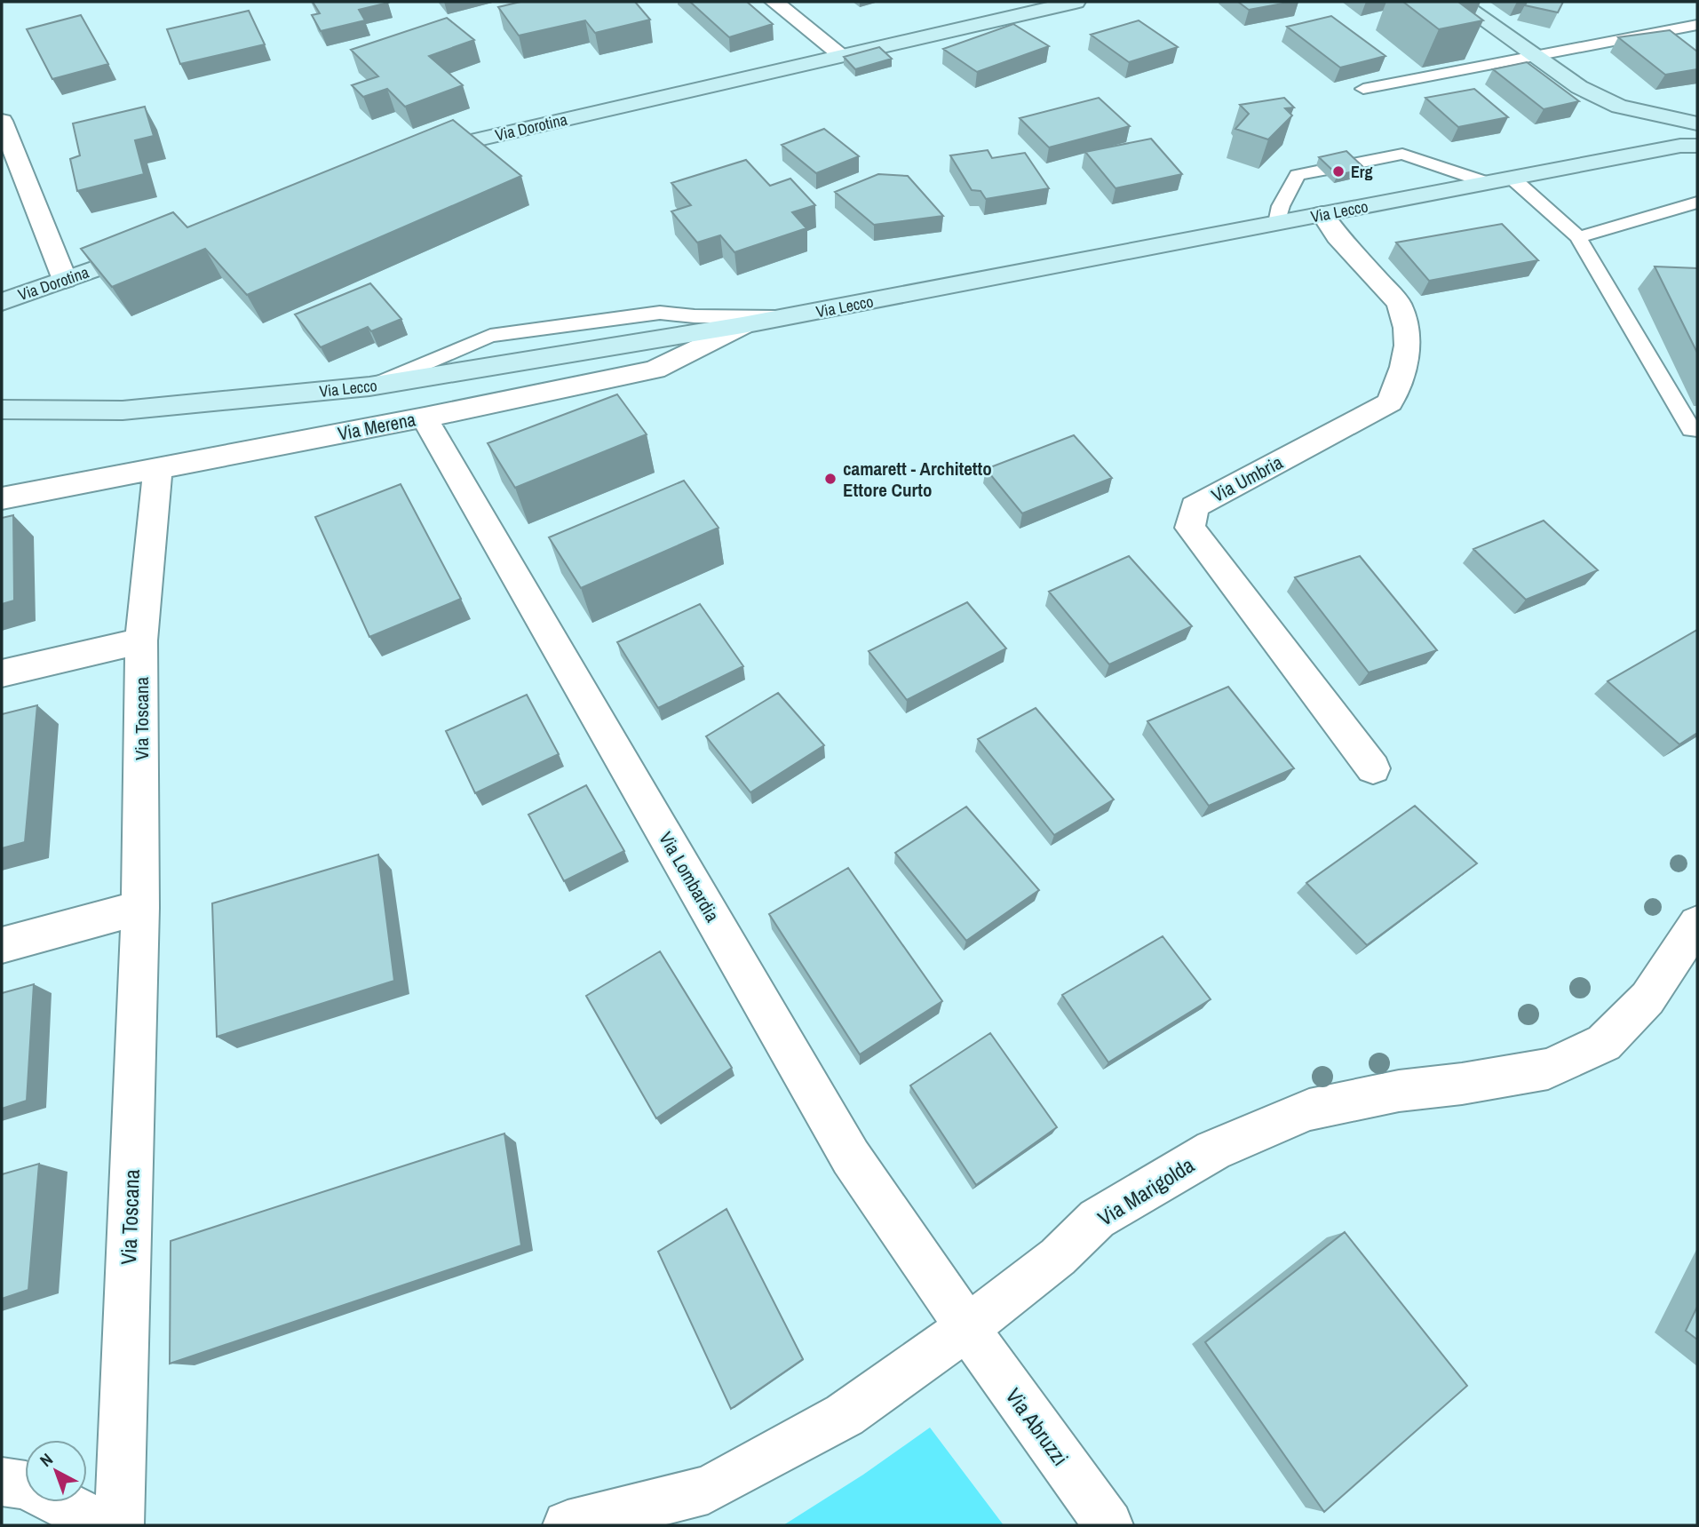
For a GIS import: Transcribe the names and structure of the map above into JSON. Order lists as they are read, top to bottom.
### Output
{
  "streets": {
    "main road": ["Via Dorotina", "Via Lecco"],
    "street": [
      "Via Merena",
      "Via Umbria",
      "Via Toscana",
      "Via Lombardia",
      "Via Marigolda",
      "Via Abruzzi"
    ]
  },
  "crossings": [
    ["Via Lecco", "Via Merena"],
    ["Via Lecco", "Via Umbria"],
    ["Via Merena", "Via Toscana"],
    ["Via Merena", "Via Lombardia"],
    ["Via Lombardia", "Via Marigolda"],
    ["Via Lombardia", "Via Abruzzi"],
    ["Via Marigolda", "Via Abruzzi"]
  ],
  "places": ["Erg", "camarett - Architetto Ettore Curto"],
  "north": "top left"
}
